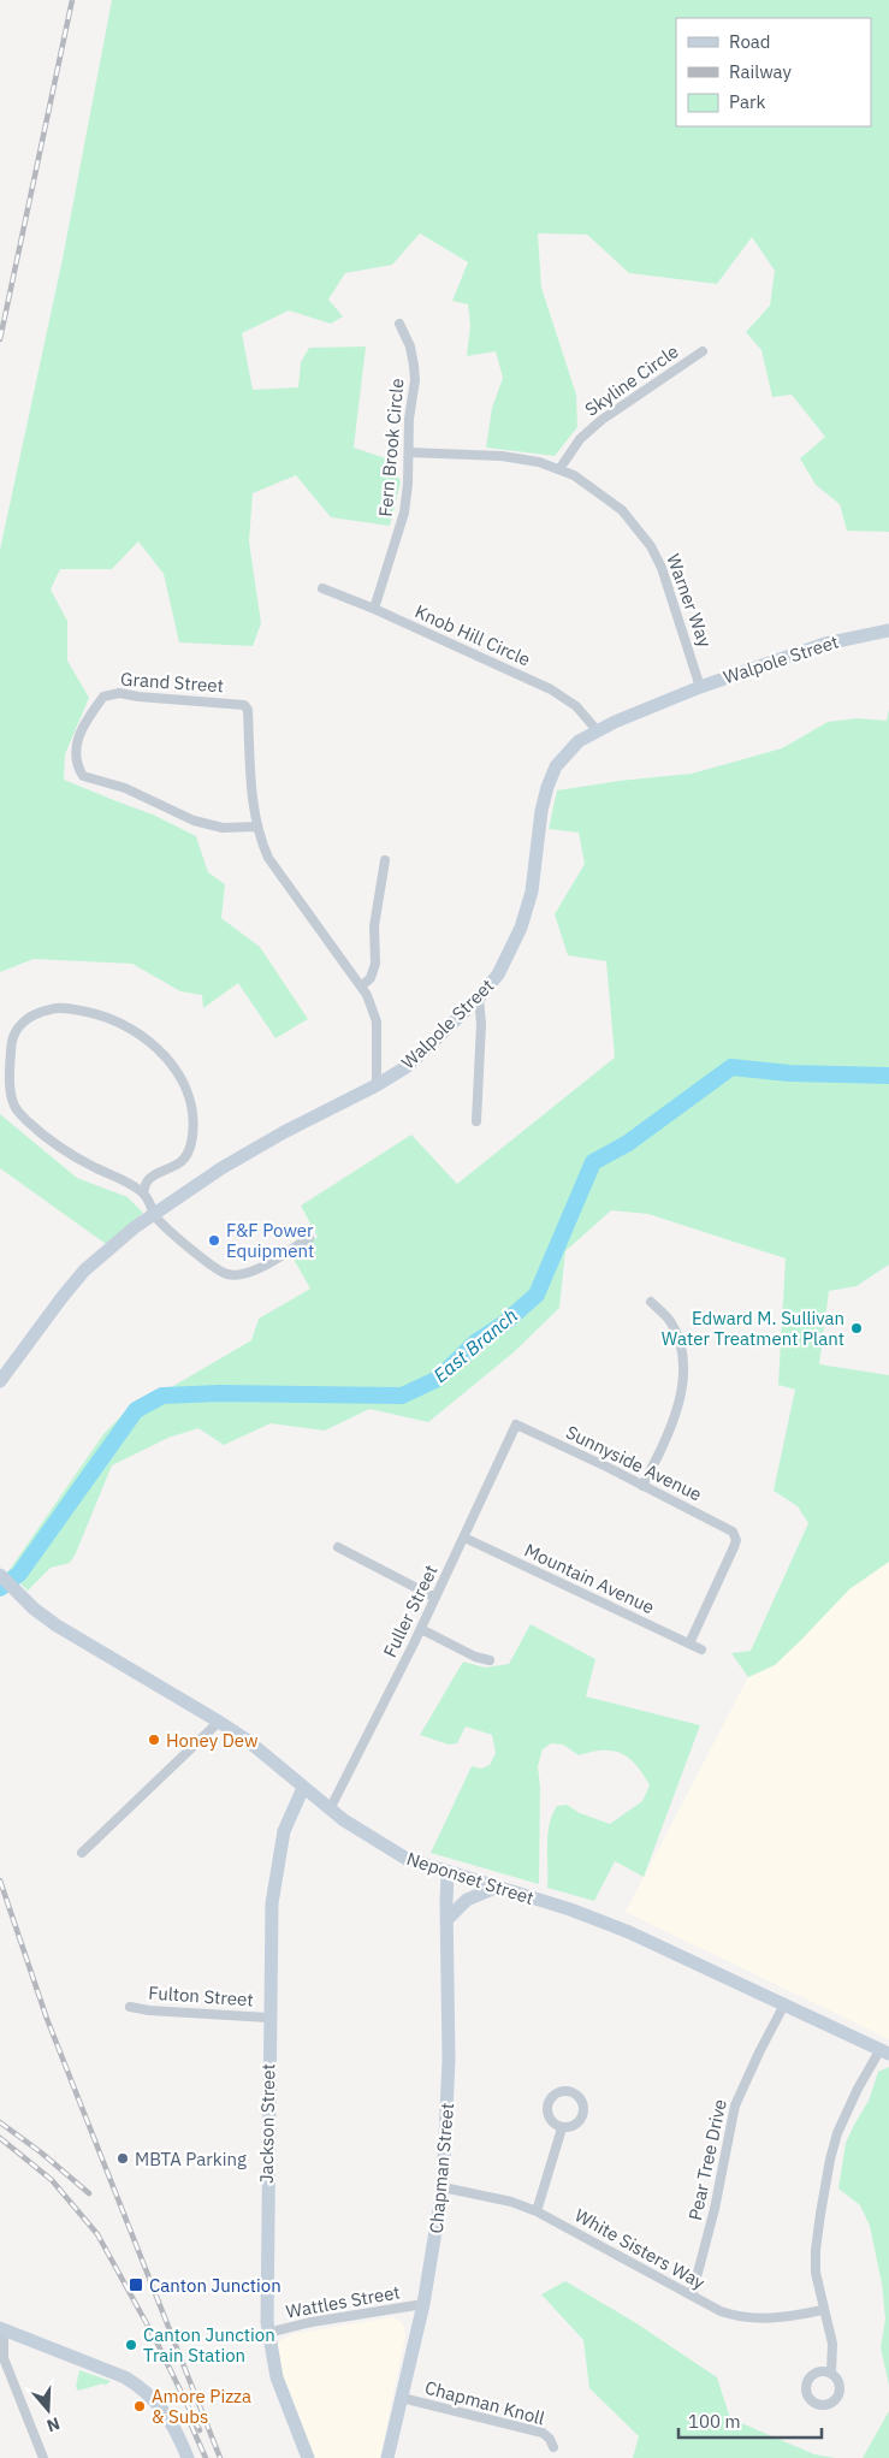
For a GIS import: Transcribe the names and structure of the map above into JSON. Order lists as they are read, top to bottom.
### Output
{
  "streets": {
    "main road": [
      "Walpole Street",
      "Neponset Street",
      "Jackson Street",
      "Chapman Street"
    ],
    "street": [
      "Skyline Circle",
      "Fern Brook Circle",
      "Warner Way",
      "Knob Hill Circle",
      "Grand Street",
      "Sunnyside Avenue",
      "Mountain Avenue",
      "Fuller Street",
      "Fulton Street",
      "Pear Tree Drive",
      "White Sisters Way",
      "Wattles Street",
      "Chapman Knoll"
    ]
  },
  "crossings": [
    ["Skyline Circle", "Warner Way"],
    ["Fern Brook Circle", "Warner Way"],
    ["Fern Brook Circle", "Knob Hill Circle"],
    ["Warner Way", "Walpole Street"],
    ["Knob Hill Circle", "Walpole Street"],
    ["Walpole Street", "Grand Street"],
    ["Sunnyside Avenue", "Mountain Avenue"],
    ["Sunnyside Avenue", "Fuller Street"],
    ["Mountain Avenue", "Fuller Street"],
    ["Fuller Street", "Neponset Street"],
    ["Neponset Street", "Jackson Street"],
    ["Neponset Street", "Pear Tree Drive"],
    ["Neponset Street", "Chapman Street"],
    ["Fulton Street", "Jackson Street"],
    ["Jackson Street", "Wattles Street"],
    ["Pear Tree Drive", "White Sisters Way"],
    ["Chapman Street", "White Sisters Way"],
    ["Chapman Street", "Wattles Street"],
    ["Chapman Street", "Chapman Knoll"]
  ],
  "water": ["East Branch"],
  "places": {
    "other": [
      "F&F Power Equipment",
      "Edward M. Sullivan Water Treatment Plant",
      "Honey Dew",
      "MBTA Parking",
      "Canton Junction Train Station",
      "Amore Pizza & Subs"
    ],
    "transit": ["Canton Junction"]
  },
  "legend": ["Road", "Railway", "Park"],
  "scale_bar": "100 m",
  "north": "bottom"
}
